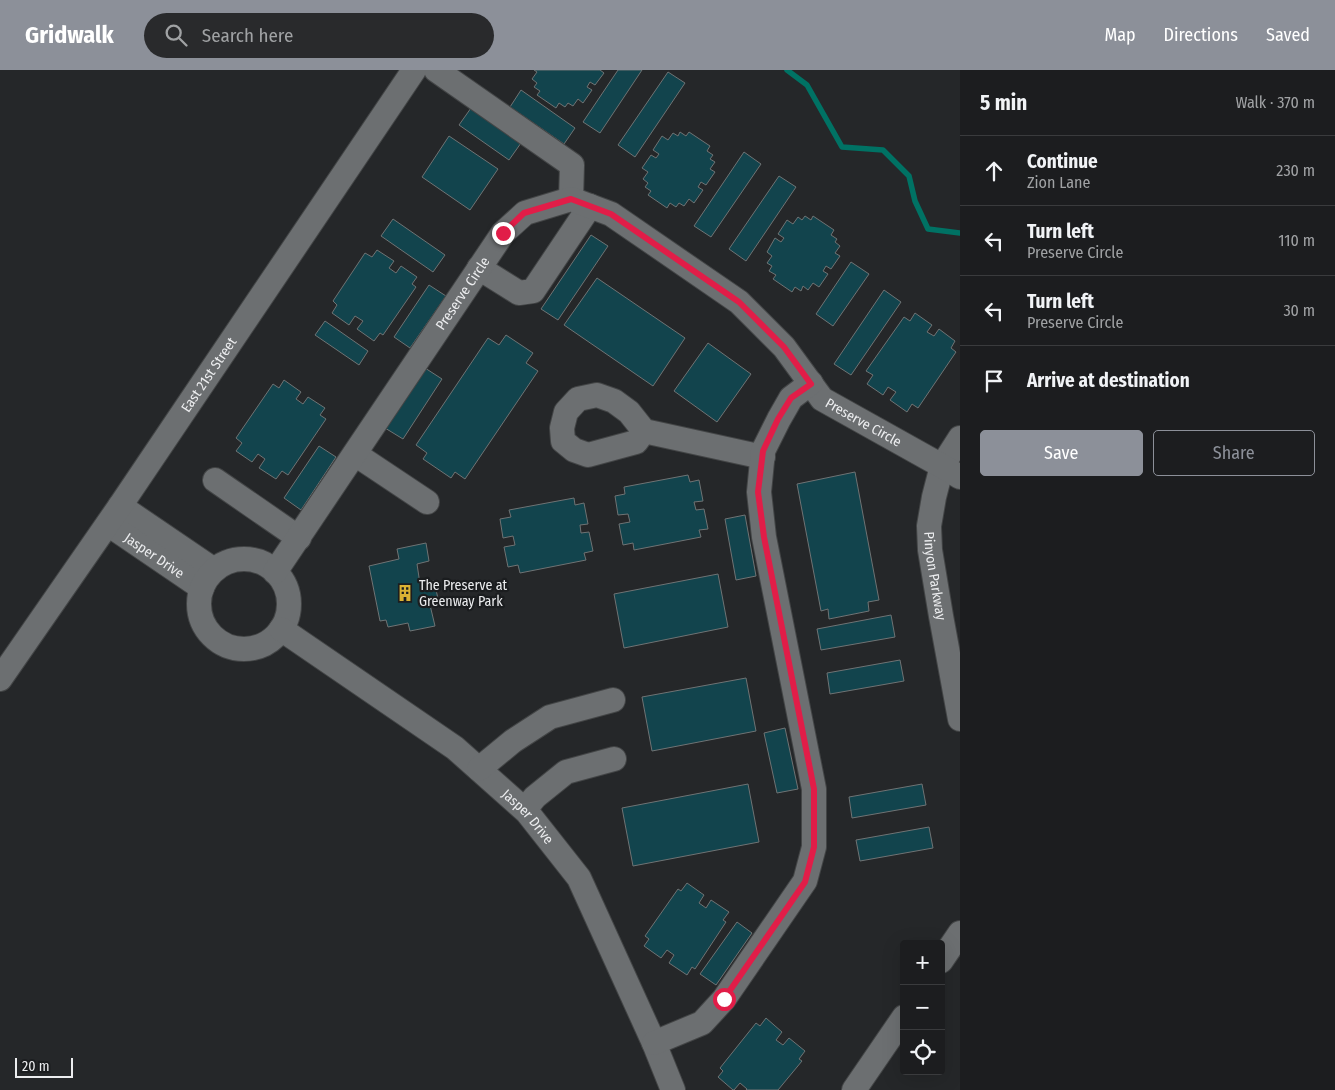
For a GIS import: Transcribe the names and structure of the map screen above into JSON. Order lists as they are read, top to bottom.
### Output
{
  "streets": {
    "street": [
      "Preserve Circle",
      "East 21st Street",
      "Jasper Drive",
      "Pinyon Parkway"
    ]
  },
  "crossings": [
    ["Preserve Circle", "Jasper Drive"],
    ["Preserve Circle", "Pinyon Parkway"],
    ["East 21st Street", "Jasper Drive"]
  ],
  "places": {
    "building": ["The Preserve at Greenway Park"]
  },
  "scale_bar": "20 m",
  "page": {
    "header": "Gridwalk",
    "search": "Search here",
    "nav": ["Map", "Directions", "Saved"],
    "heading": ["5 min", "Walk · 370 m"],
    "list": [
      ["Continue", "Zion Lane", "230 m"],
      ["Turn left", "Preserve Circle", "110 m"],
      ["Turn left", "Preserve Circle", "30 m"],
      "Arrive at destination"
    ],
    "buttons": ["Save", "Share"],
    "map_buttons": ["+", "−"],
    "scale": "20 m"
  }
}
